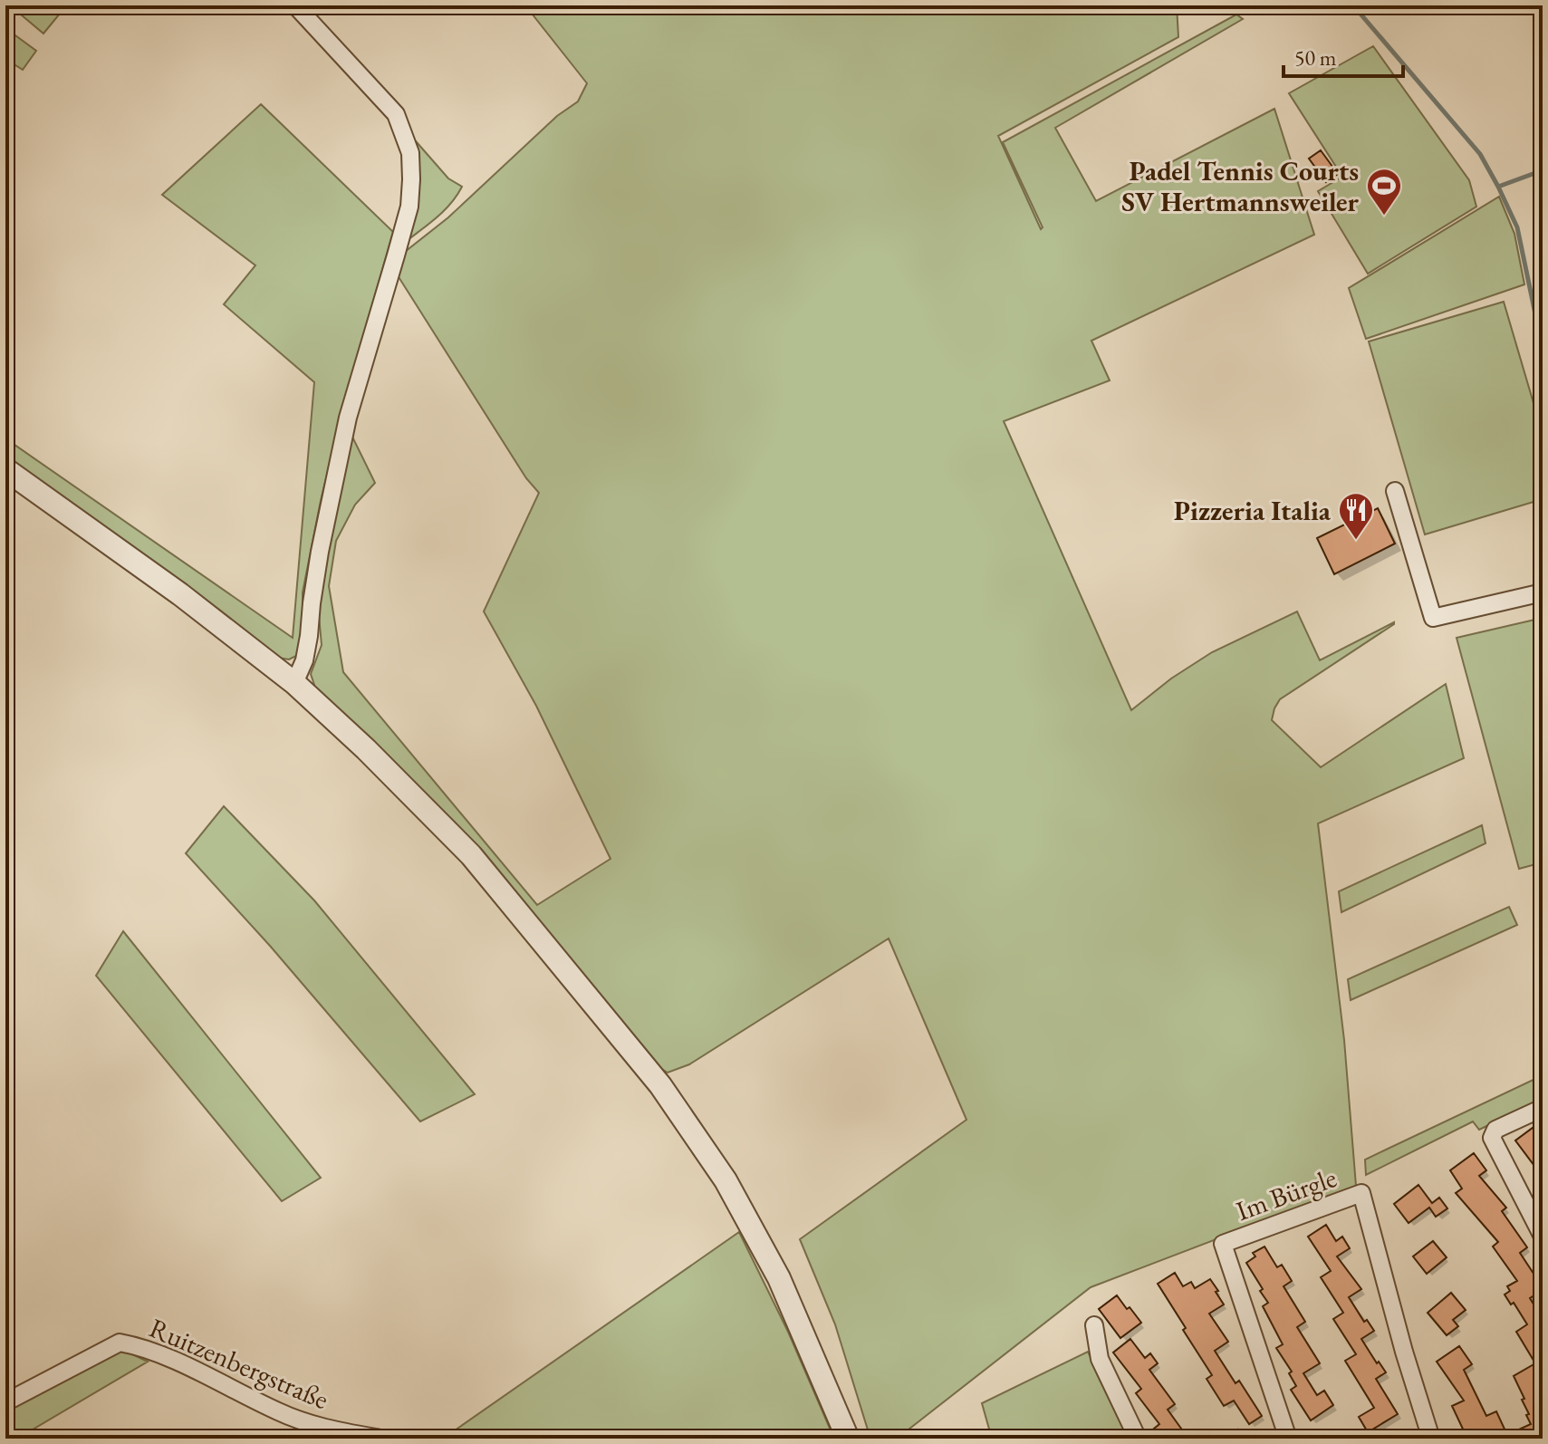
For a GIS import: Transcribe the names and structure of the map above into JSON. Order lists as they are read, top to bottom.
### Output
{
  "streets": {
    "street": ["Im Bürgle", "Ruitzenbergstraße"]
  },
  "places": {
    "sports": ["Padel Tennis Courts SV Hertmannsweiler"],
    "restaurant": ["Pizzeria Italia"]
  },
  "scale_bar": "50 m"
}
